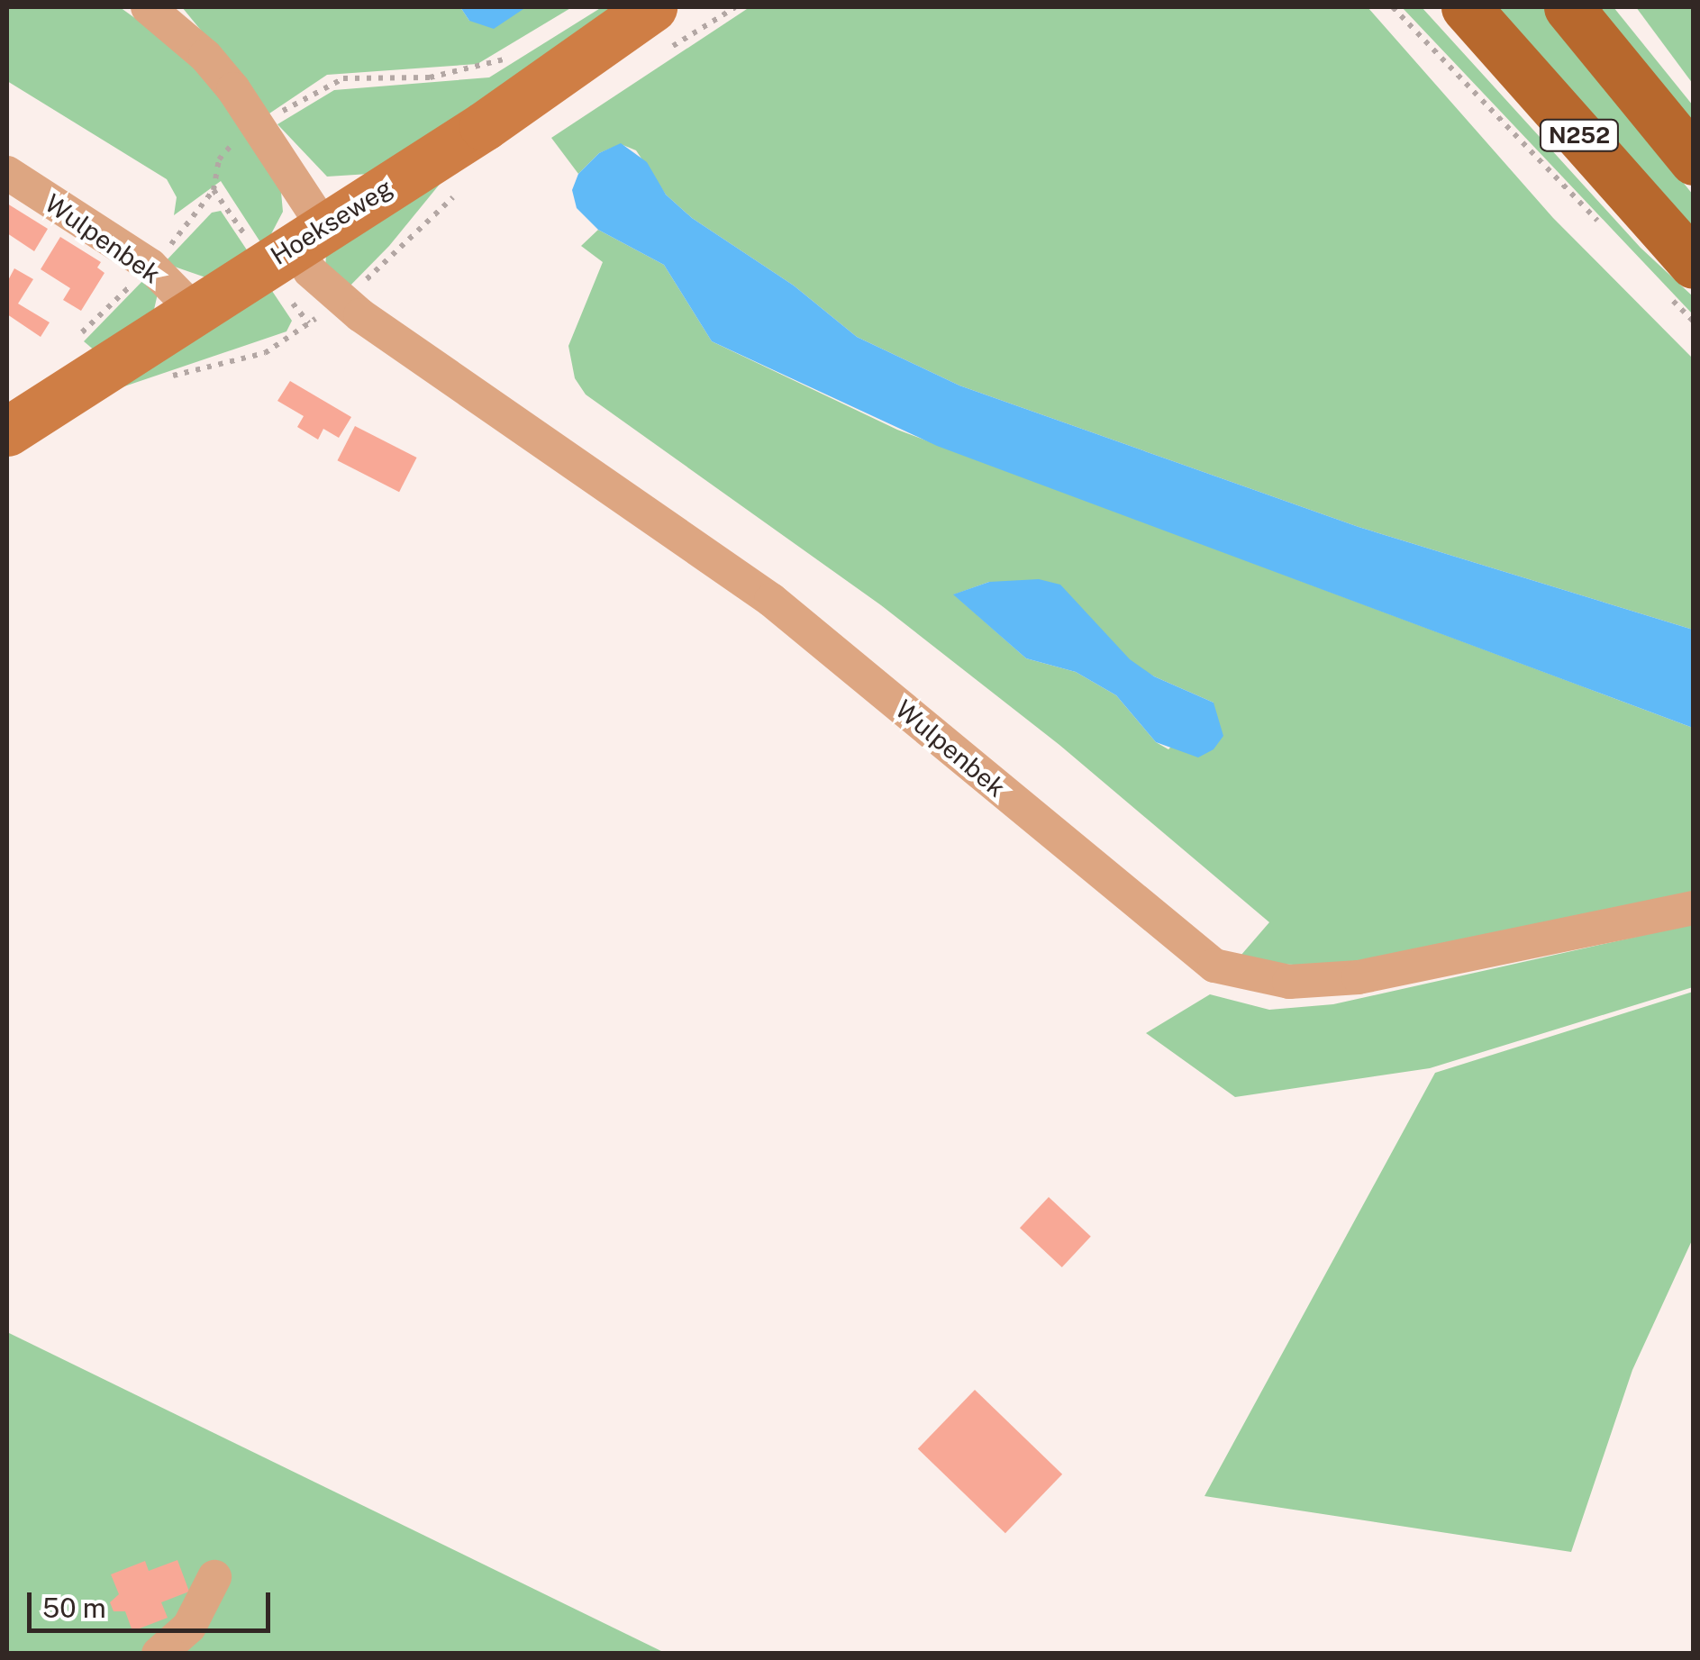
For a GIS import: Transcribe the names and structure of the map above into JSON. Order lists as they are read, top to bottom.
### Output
{
  "streets": {
    "main road": ["N252", "Hoekseweg"],
    "street": ["Wulpenbek"]
  },
  "crossings": [
    ["Hoekseweg", "Wulpenbek"]
  ],
  "scale_bar": "50 m"
}
